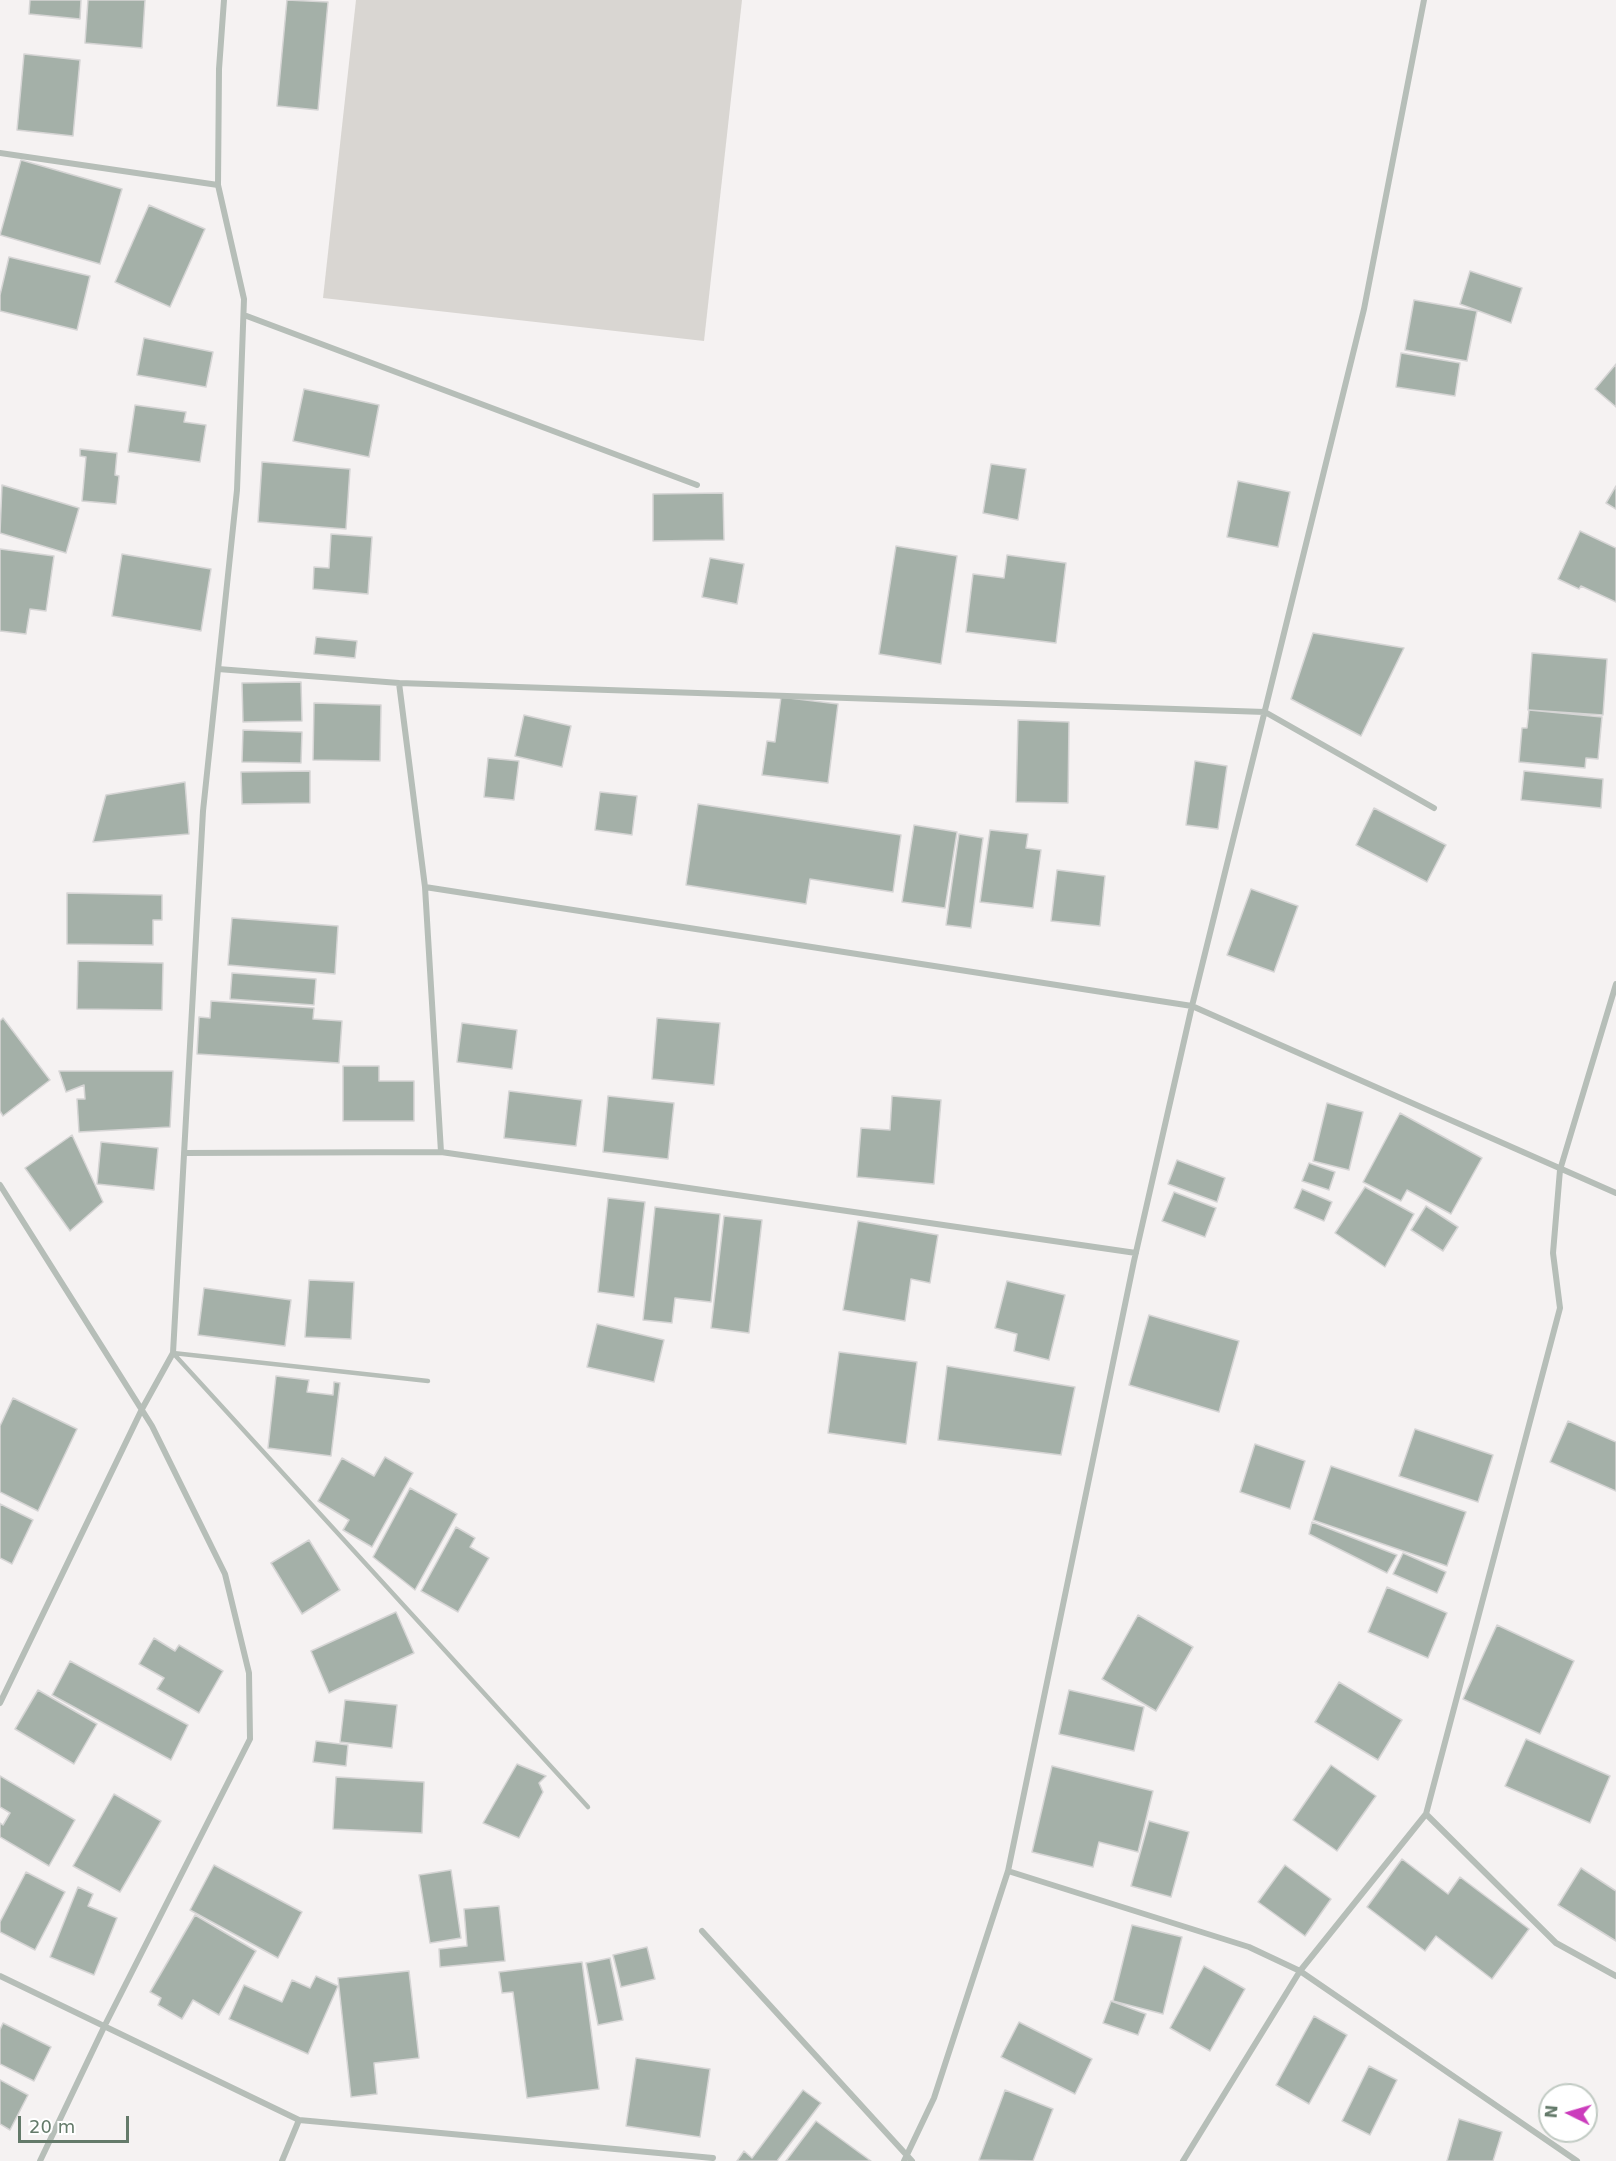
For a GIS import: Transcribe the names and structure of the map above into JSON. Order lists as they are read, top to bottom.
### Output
{
  "scale_bar": "20 m",
  "north": "left"
}
